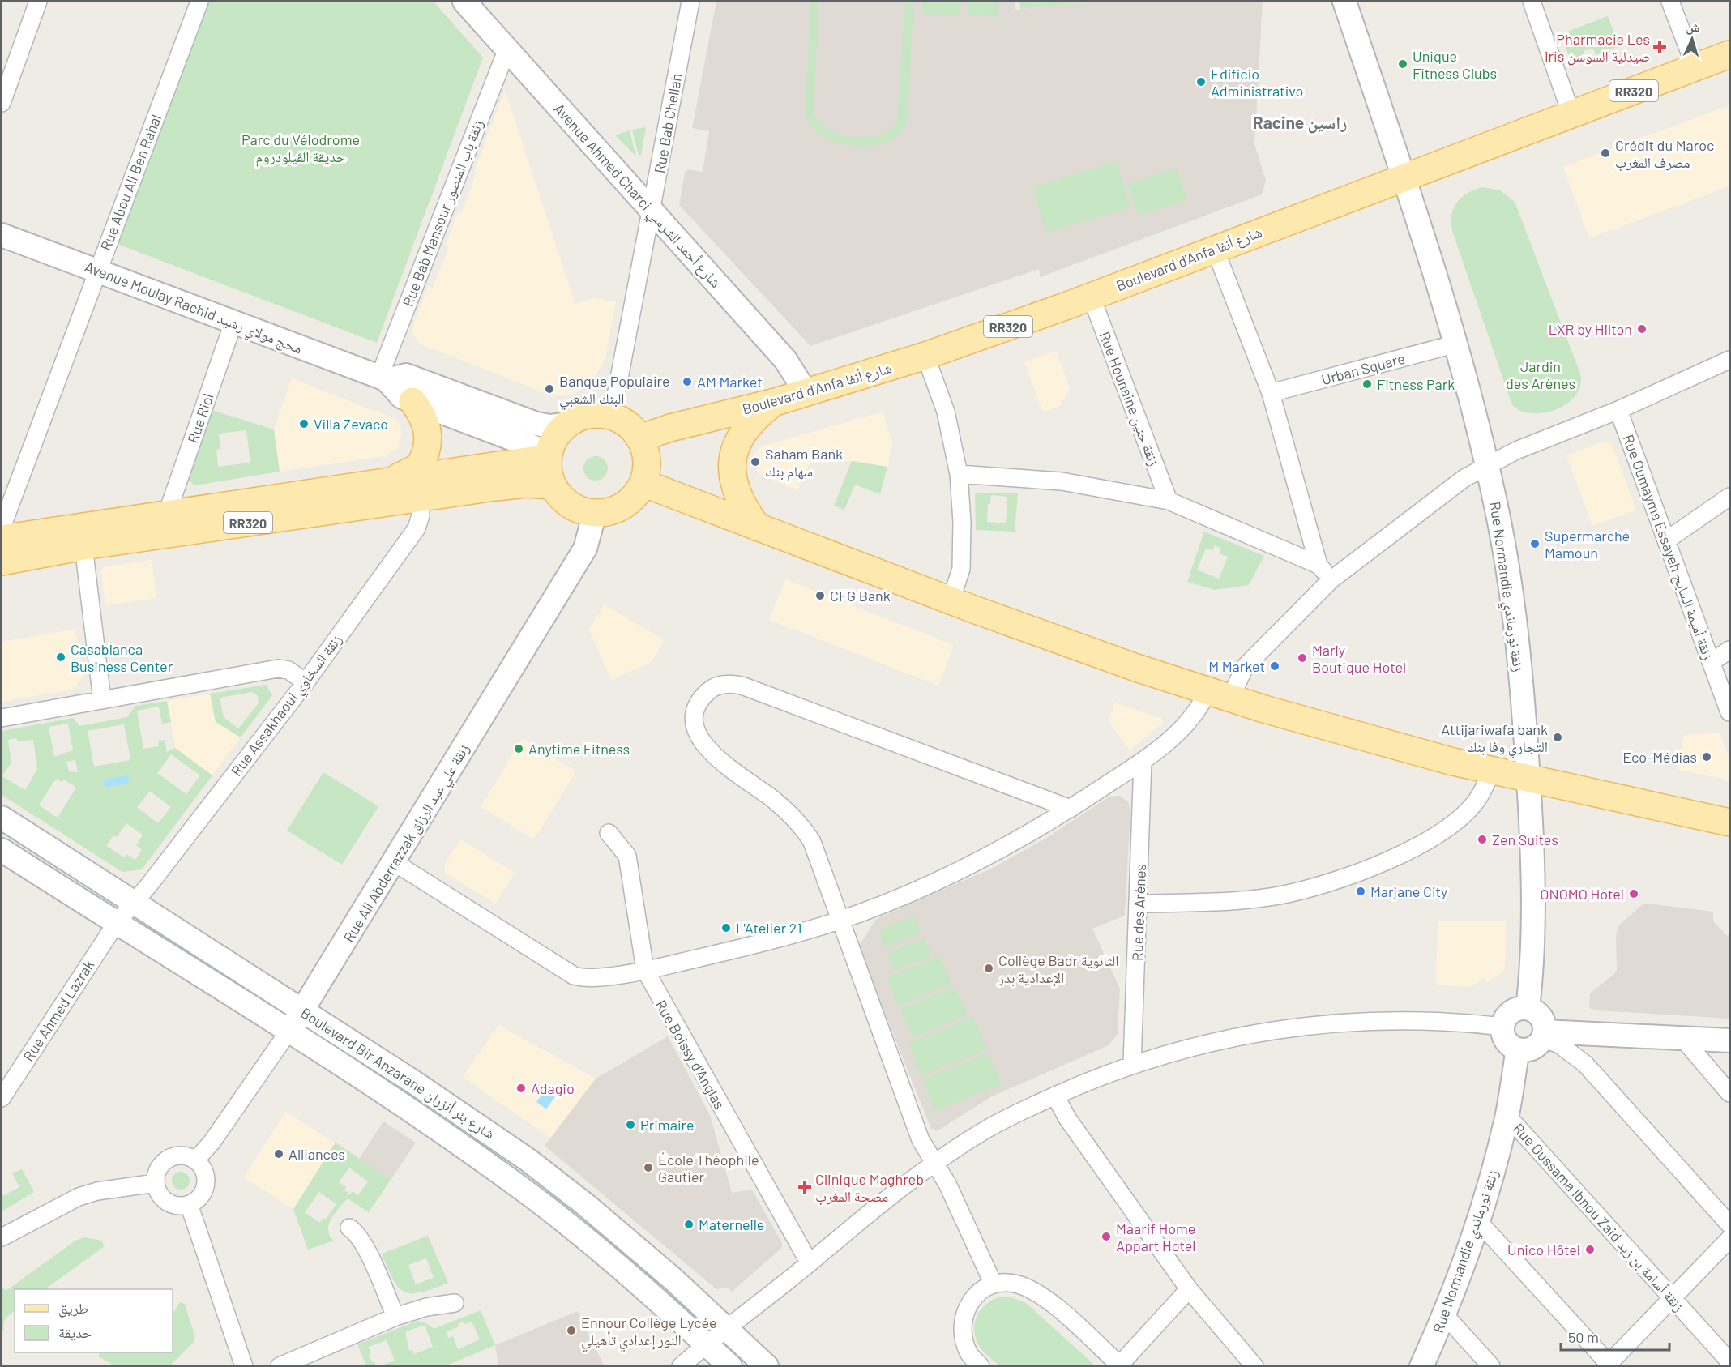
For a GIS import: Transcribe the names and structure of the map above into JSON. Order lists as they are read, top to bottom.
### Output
{
  "streets": {
    "main road": ["RR320", "Boulevard d'Anfa شارع أنفا"],
    "street": [
      "Rue Bab Chellah",
      "Rue Abou Ali Ben Rahal",
      "Avenue Ahmed Charci شارع أحمد الشرسي",
      "Rue Bab Mansour زنقة باب المنصور",
      "Avenue Moulay Rachid محج مولاي رشيد",
      "Urban Square",
      "Rue Hounaine زنقة حنين",
      "Rue Riol",
      "Rue Oumayma Essayeh زنقة أميمة السايح",
      "Rue Normandie زنقة نورماندي",
      "Rue Assakhaoui زنقة السخاوي",
      "Rue Ali Abderrazzak زنقة علي عبد الرزاق",
      "Rue des Arènes",
      "Rue Ahmed Lazrak",
      "Rue Boissy d’Anglas",
      "Boulevard Bir Anzarane شارع بئر أنزران",
      "Rue Oussama Ibnou Zaid زنقة أسامة بن زيد"
    ]
  },
  "crossings": [
    ["RR320", "Rue Bab Chellah"],
    ["RR320", "Boulevard d'Anfa شارع أنفا"],
    ["RR320", "Avenue Moulay Rachid محج مولاي رشيد"],
    ["RR320", "Rue Riol"],
    ["RR320", "Rue Assakhaoui زنقة السخاوي"],
    ["RR320", "Rue Ali Abderrazzak زنقة علي عبد الرزاق"],
    ["Rue Bab Chellah", "Avenue Ahmed Charci شارع أحمد الشرسي"],
    ["Rue Bab Chellah", "Boulevard d'Anfa شارع أنفا"],
    ["Rue Bab Chellah", "Avenue Moulay Rachid محج مولاي رشيد"],
    ["Rue Bab Chellah", "Rue Ali Abderrazzak زنقة علي عبد الرزاق"],
    ["Rue Abou Ali Ben Rahal", "Avenue Moulay Rachid محج مولاي رشيد"],
    ["Avenue Ahmed Charci شارع أحمد الشرسي", "Rue Bab Mansour زنقة باب المنصور"],
    ["Avenue Ahmed Charci شارع أحمد الشرسي", "Boulevard d'Anfa شارع أنفا"],
    ["Rue Bab Mansour زنقة باب المنصور", "Avenue Moulay Rachid محج مولاي رشيد"],
    ["Boulevard d'Anfa شارع أنفا", "Avenue Moulay Rachid محج مولاي رشيد"],
    ["Boulevard d'Anfa شارع أنفا", "Rue Hounaine زنقة حنين"],
    ["Boulevard d'Anfa شارع أنفا", "Rue Normandie زنقة نورماندي"],
    ["Boulevard d'Anfa شارع أنفا", "Rue Ali Abderrazzak زنقة علي عبد الرزاق"],
    ["Avenue Moulay Rachid محج مولاي رشيد", "Rue Riol"],
    ["Avenue Moulay Rachid محج مولاي رشيد", "Rue Ali Abderrazzak زنقة علي عبد الرزاق"],
    ["Urban Square", "Rue Normandie زنقة نورماندي"],
    ["Rue Normandie زنقة نورماندي", "Rue Oussama Ibnou Zaid زنقة أسامة بن زيد"],
    ["Rue Assakhaoui زنقة السخاوي", "Rue Ahmed Lazrak"],
    ["Rue Assakhaoui زنقة السخاوي", "Boulevard Bir Anzarane شارع بئر أنزران"],
    ["Rue Ali Abderrazzak زنقة علي عبد الرزاق", "Boulevard Bir Anzarane شارع بئر أنزران"],
    ["Rue Ahmed Lazrak", "Boulevard Bir Anzarane شارع بئر أنزران"]
  ],
  "districts": ["Racine راسين"],
  "parks": ["Parc du Vélodrome حديقة الڤيلودروم", "Jardin des Arènes"],
  "places": {
    "health": ["Pharmacie Les Iris صيدلية السوسن", "Clinique Maghreb مصحة المغرب"],
    "other": [
      "Unique Fitness Clubs",
      "Edificio Administrativo",
      "Crédit du Maroc مصرف المغرب",
      "LXR by Hilton",
      "AM Market",
      "Fitness Park",
      "Banque Populaire البنك الشعبي",
      "Villa Zevaco",
      "Saham Bank سهام بنك",
      "Supermarché Mamoun",
      "CFG Bank",
      "Casablanca Business Center",
      "Marly Boutique Hotel",
      "M Market",
      "Attijariwafa bank التجاري وفا بنك",
      "Anytime Fitness",
      "Eco-Médias",
      "Zen Suites",
      "Marjane City",
      "ONOMO Hotel",
      "L'Atelier 21",
      "Collège Badr الثانوية الإعدادية بدر",
      "Adagio",
      "Primaire",
      "Alliances",
      "École Théophile Gautier",
      "Maternelle",
      "Maarif Home Appart Hotel",
      "Unico Hôtel",
      "Ennour Collège Lycée النور إعدادي تأهيلي"
    ]
  },
  "legend": ["طريق", "حديقة"],
  "scale_bar": "50 m",
  "north": "top"
}
